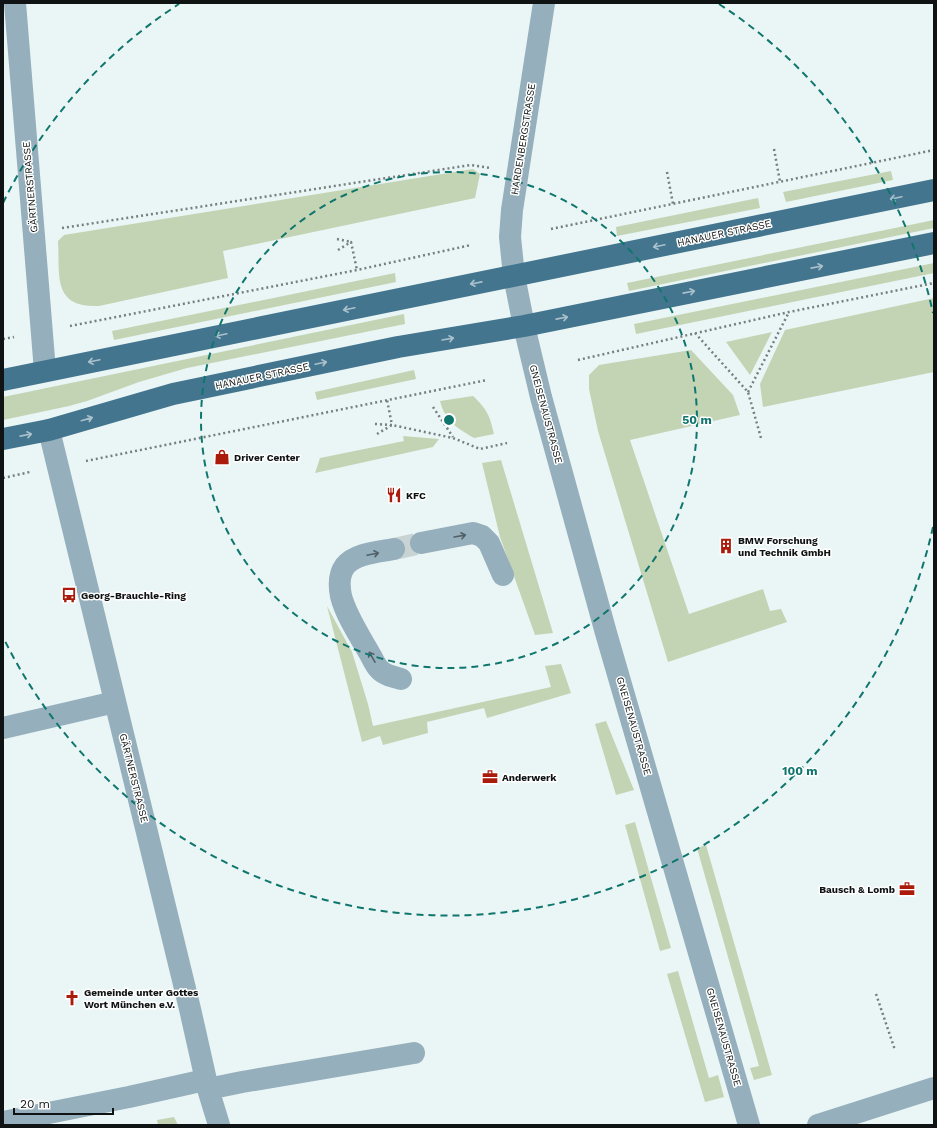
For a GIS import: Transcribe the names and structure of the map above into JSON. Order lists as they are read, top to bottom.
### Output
{
  "streets": {
    "main road": ["HANAUER STRASSE"],
    "street": ["HARDENBERGSTRASSE", "GÄRTNERSTRASSE", "GNEISENAUSTRASSE"]
  },
  "crossings": [
    ["HARDENBERGSTRASSE", "HANAUER STRASSE"],
    ["GÄRTNERSTRASSE", "HANAUER STRASSE"],
    ["HANAUER STRASSE", "GNEISENAUSTRASSE"]
  ],
  "places": {
    "shop": ["Driver Center"],
    "restaurant": ["KFC"],
    "building": ["BMW Forschung und Technik GmbH"],
    "bus stop": ["Georg-Brauchle-Ring"],
    "office": ["Anderwerk", "Bausch & Lomb"],
    "church": ["Gemeinde unter Gottes Wort München e.V."]
  },
  "scale_bar": "20 m",
  "rings": ["50 m", "100 m"]
}
